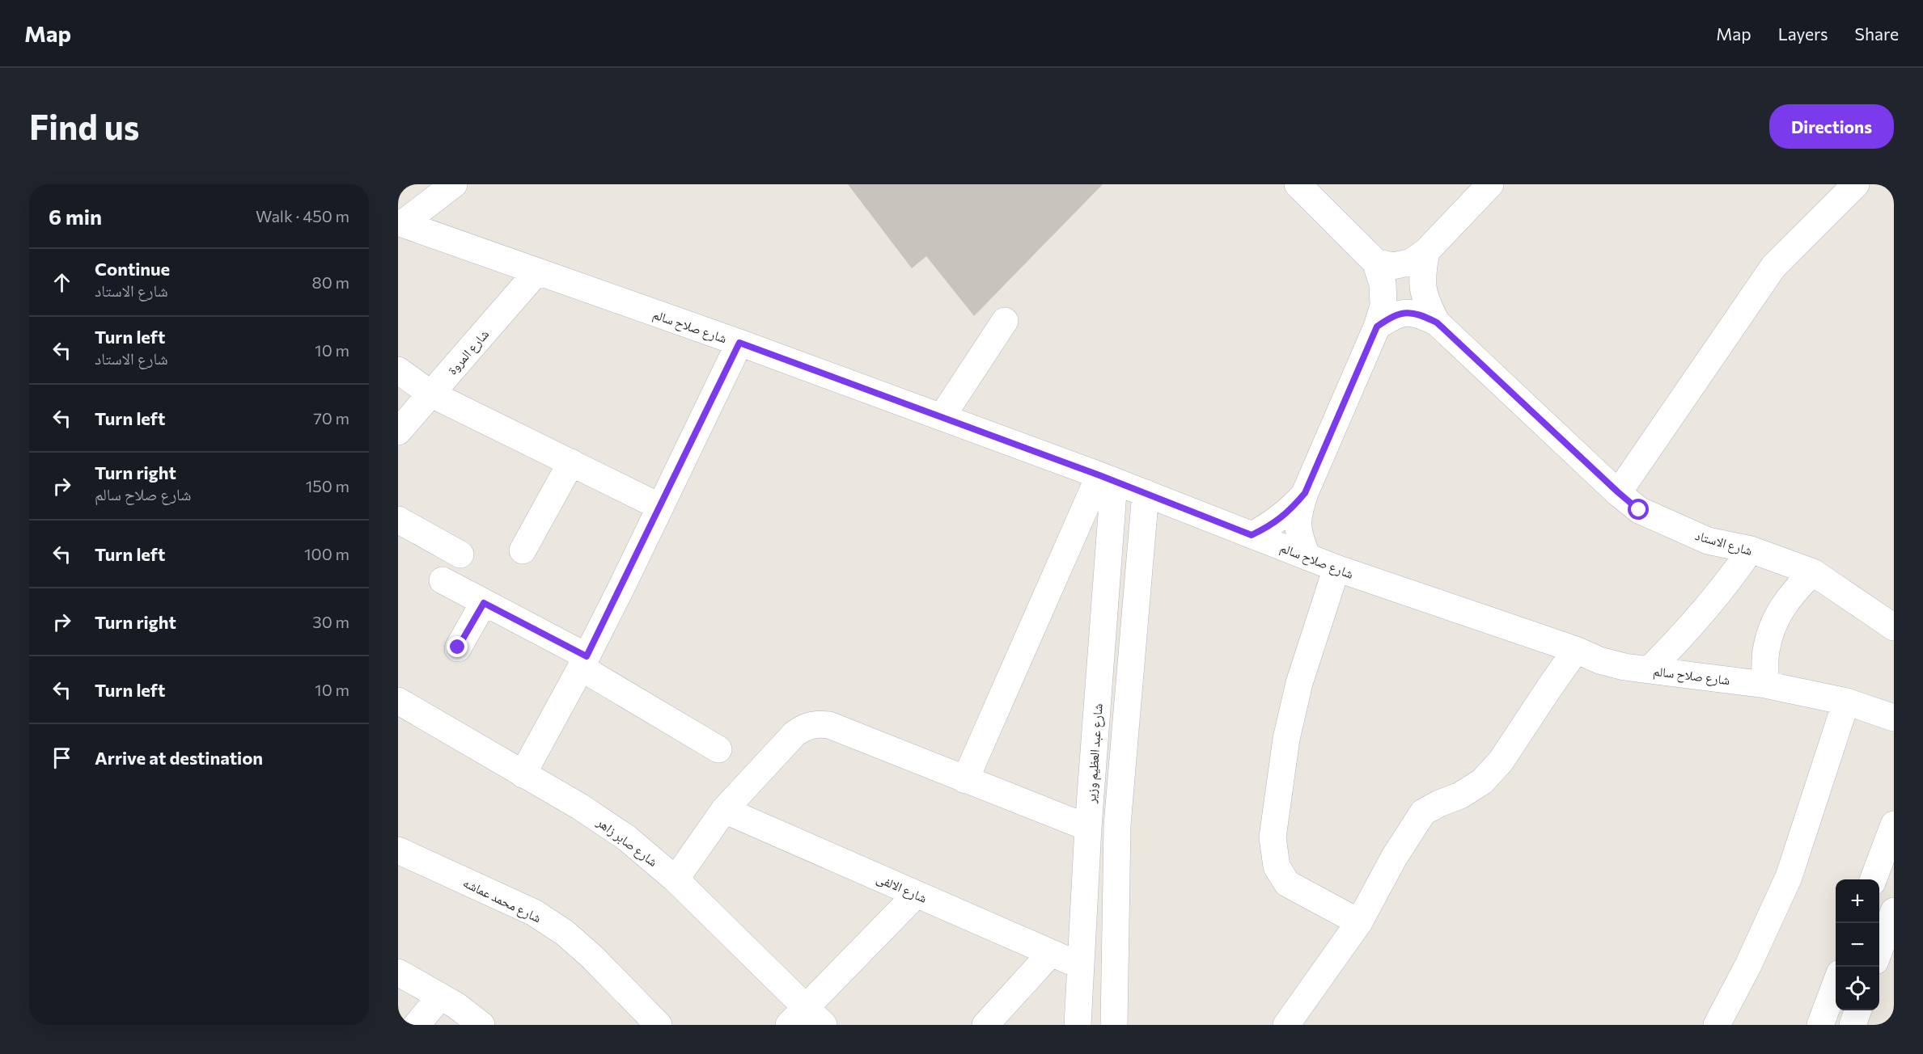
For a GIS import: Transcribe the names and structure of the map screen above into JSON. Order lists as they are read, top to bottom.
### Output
{
  "streets": {
    "street": [
      "شارع صلاح سالم",
      "شارع المروة",
      "شارع الاستاد",
      "شارع عبد العظيم وزير",
      "شارع صابر زاهر",
      "شارع الالفى",
      "شارع محمد عماشه"
    ]
  },
  "crossings": [
    ["شارع صلاح سالم", "شارع المروة"],
    ["شارع صلاح سالم", "شارع عبد العظيم وزير"],
    ["شارع عبد العظيم وزير", "شارع الالفى"]
  ],
  "page": {
    "header": "Map",
    "nav": ["Map", "Layers", "Share"],
    "buttons": "Directions",
    "title": "Find us",
    "heading": ["6 min", "Walk · 450 m"],
    "list": [
      ["Continue", "شارع الاستاد", "80 m"],
      ["Turn left", "شارع الاستاد", "10 m"],
      ["Turn left", "70 m"],
      ["Turn right", "شارع صلاح سالم", "150 m"],
      ["Turn left", "100 m"],
      ["Turn right", "30 m"],
      ["Turn left", "10 m"],
      "Arrive at destination"
    ],
    "map_buttons": ["+", "−"]
  }
}
